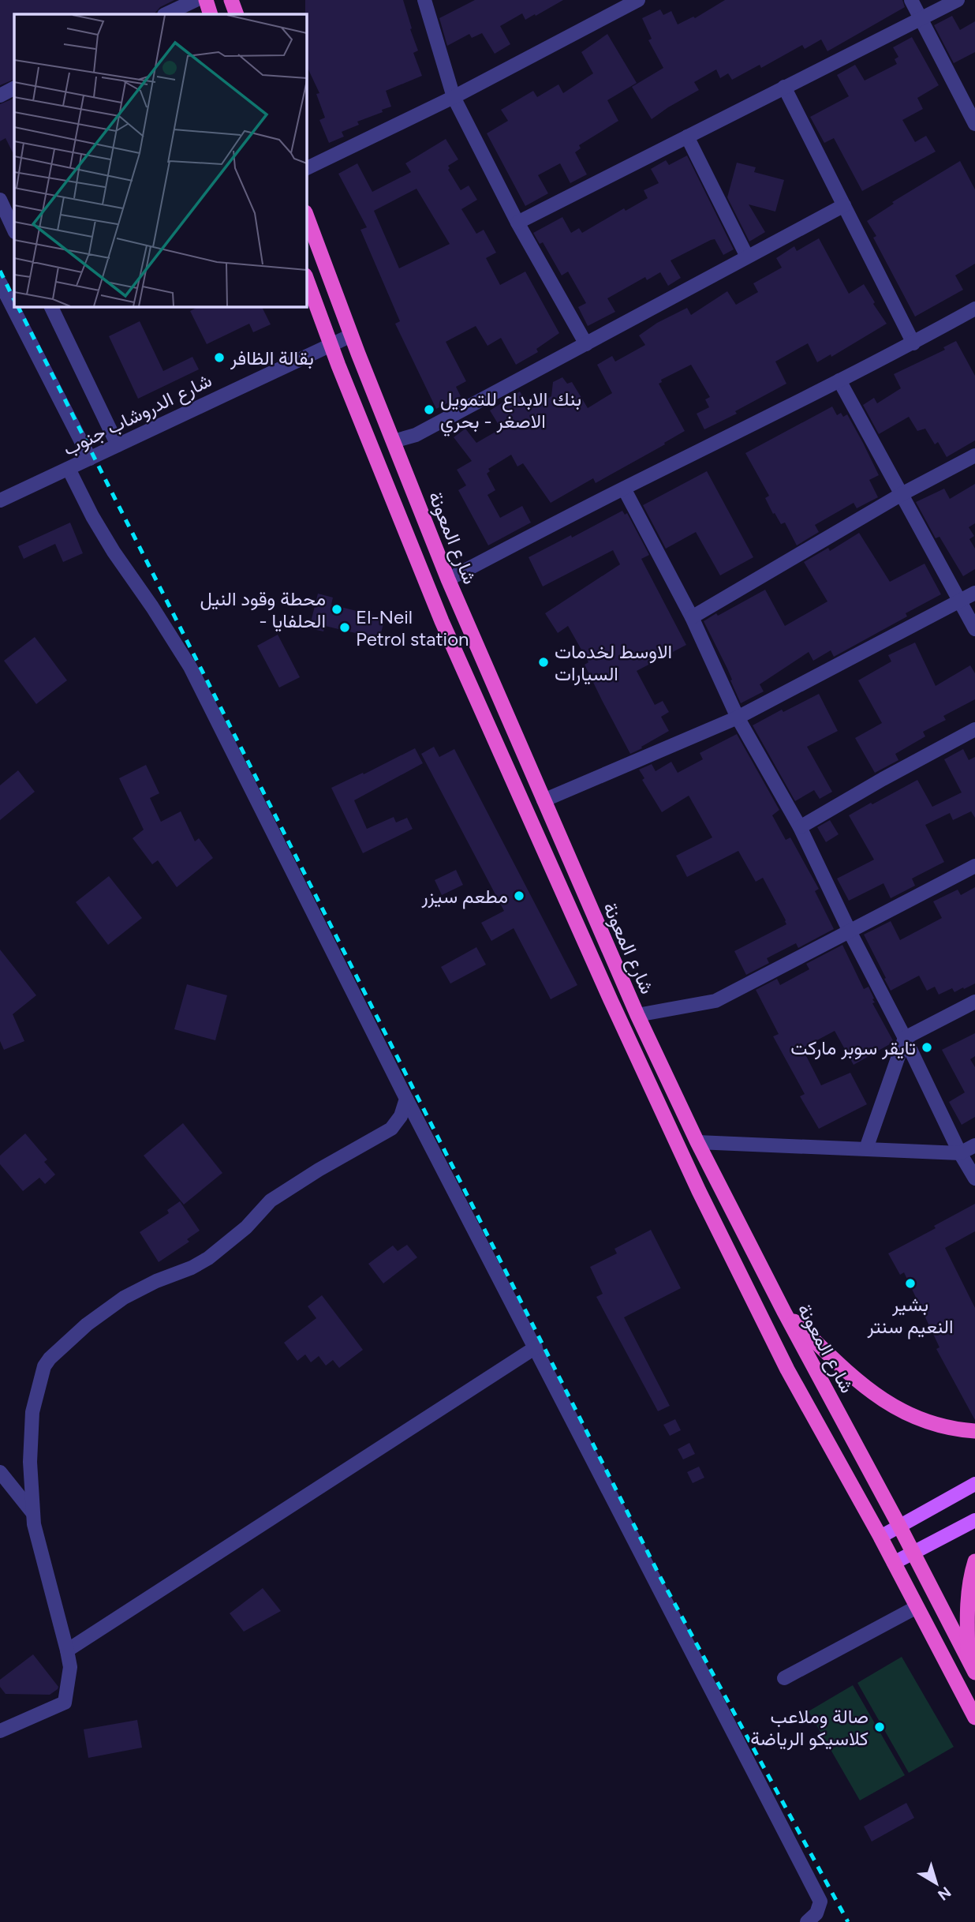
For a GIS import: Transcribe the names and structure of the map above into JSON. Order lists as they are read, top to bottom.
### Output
{
  "streets": {
    "highway": ["شارع المعونة"],
    "street": ["شارع الدروشاب جنوب"]
  },
  "crossings": [
    ["شارع الدروشاب جنوب", "شارع المعونة"]
  ],
  "places": [
    "بقالة الظافر",
    "بنك الابداع للتمويل الاصغر - بحري",
    "محطة وقود النيل - الحلفايا",
    "El-Neil Petrol station",
    "الاوسط لخدمات السيارات",
    "مطعم سيزر",
    "تايقر سوبر ماركت",
    "بشير النعيم سنتر",
    "صالة وملاعب كلاسيكو الرياضة"
  ],
  "north": "bottom right"
}
